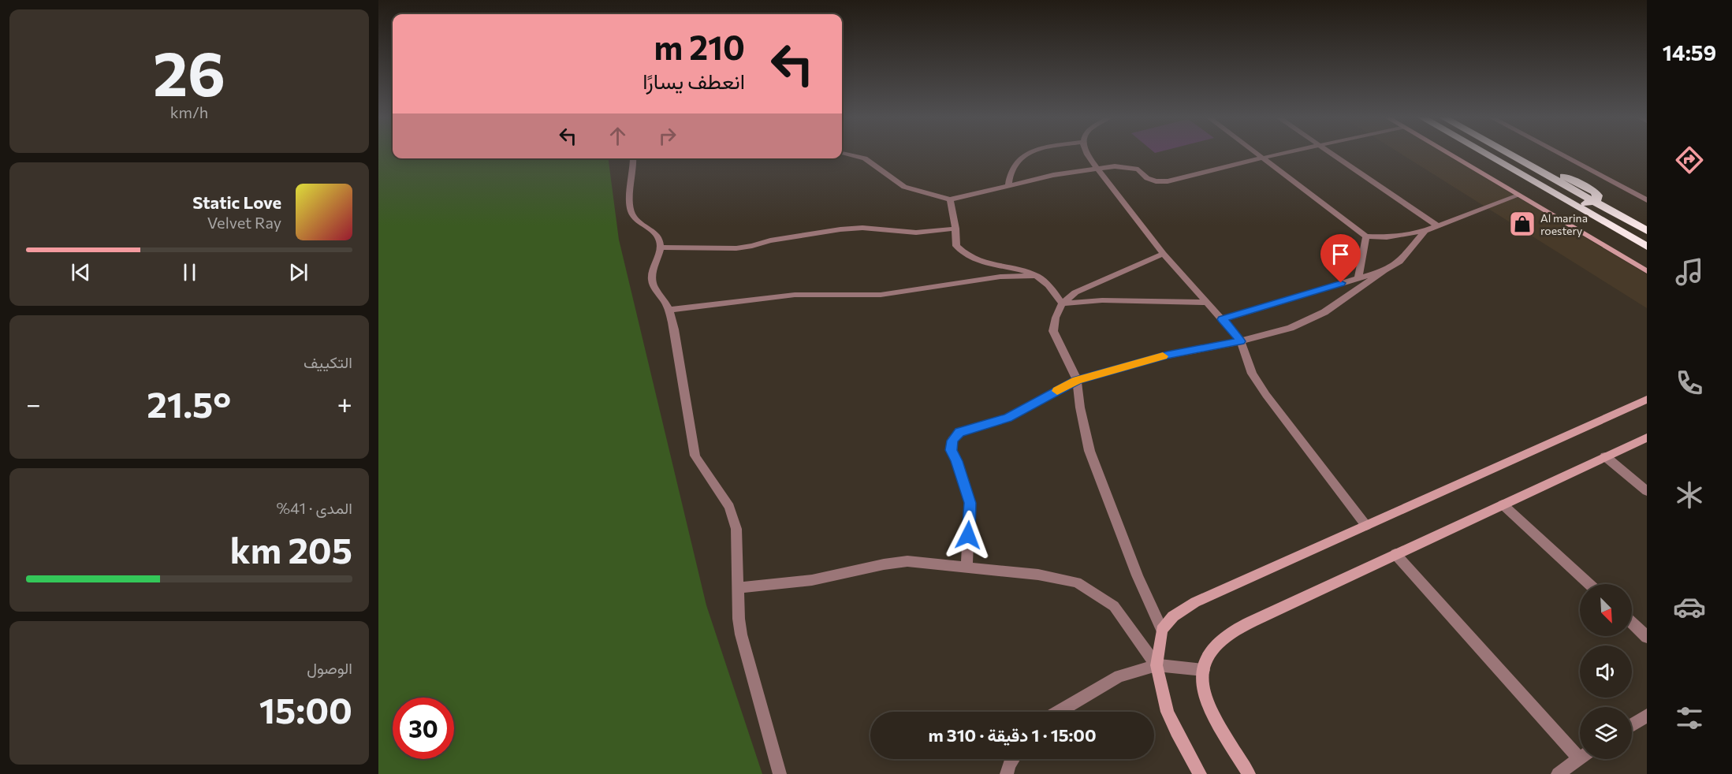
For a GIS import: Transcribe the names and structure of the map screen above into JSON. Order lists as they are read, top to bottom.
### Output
{
  "places": {
    "shop": ["Al marina roestery"]
  },
  "north": "bottom right",
  "page": {
    "tabs": "14:59",
    "tile": [
      ["26", "km/h"],
      "التكييف",
      ["المدى · 41%", "205 km"],
      ["الوصول", "15:00"]
    ],
    "turn": ["210 m", "انعطف يسارًا"],
    "song": ["Static Love", "Velvet Ray"],
    "heat": ["−", "21.5°", "+"],
    "limit": "30",
    "trip": "15:00 · 1 دقيقة · 310 m"
  }
}
